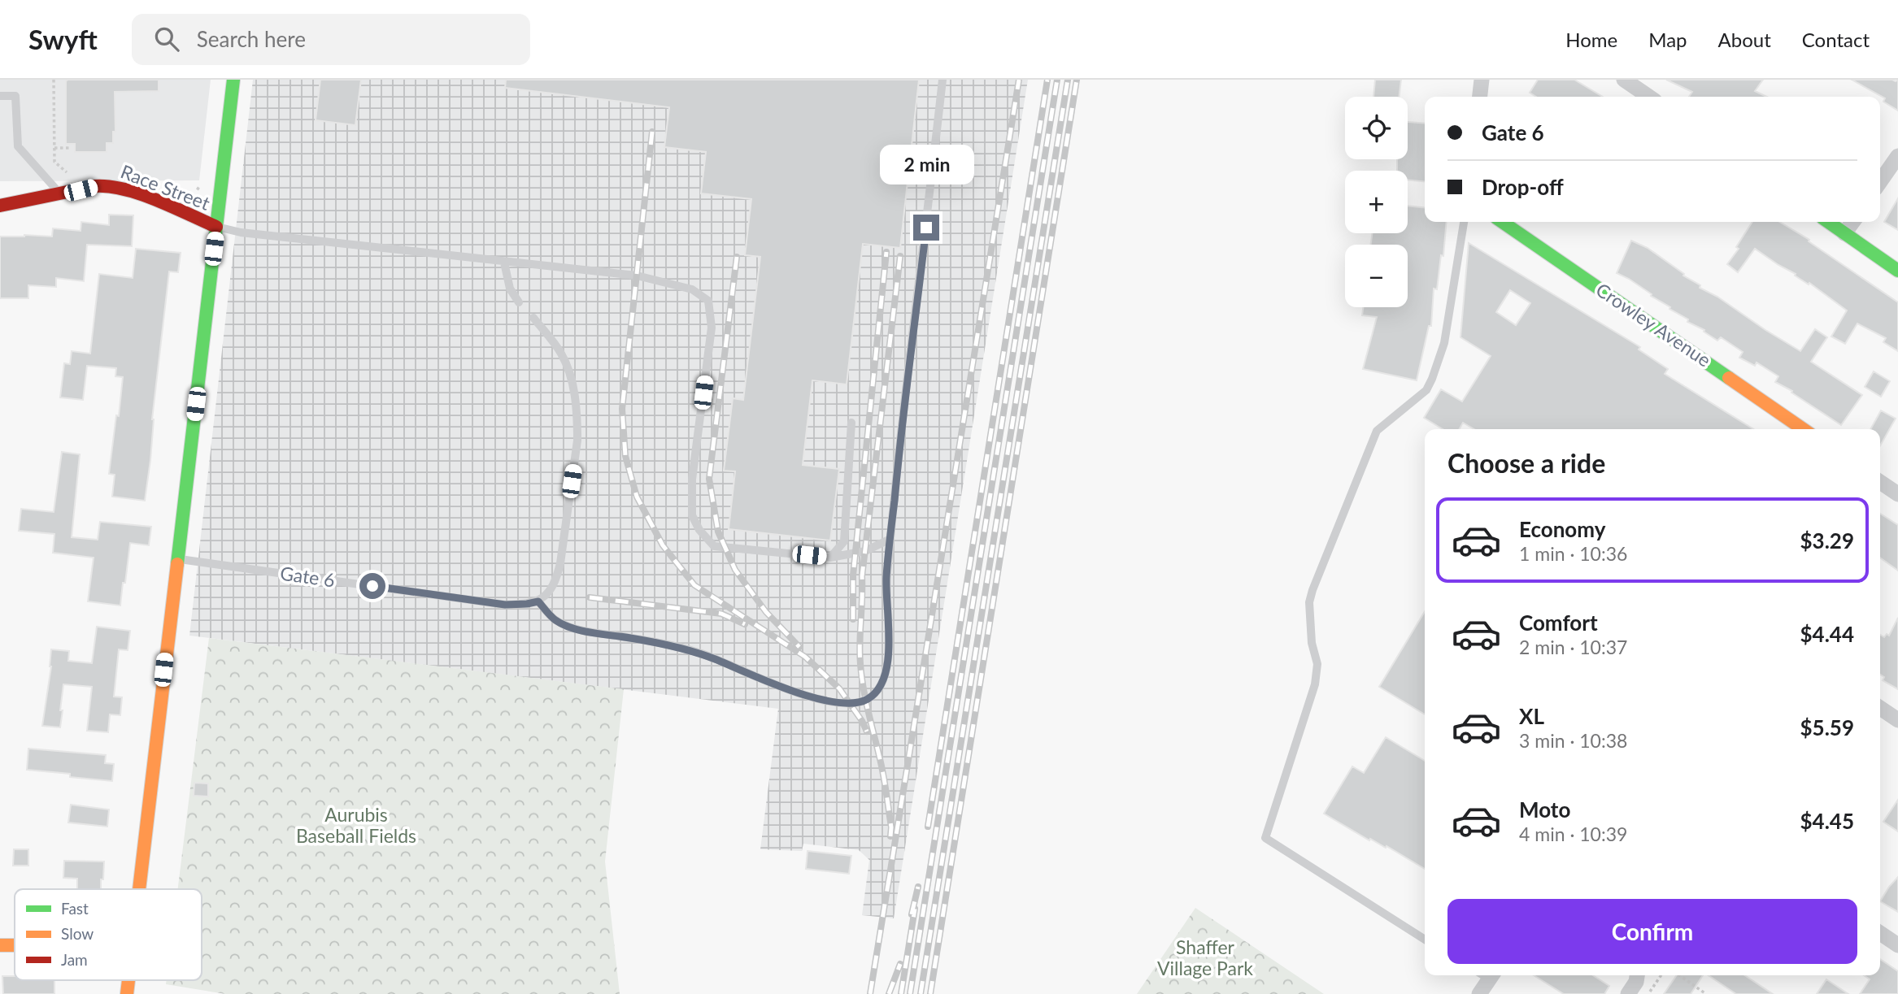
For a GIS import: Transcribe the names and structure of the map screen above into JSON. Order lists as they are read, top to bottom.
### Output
{
  "streets": {
    "main road": ["Race Street", "Crowley Avenue"],
    "lane": ["Gate 6"]
  },
  "parks": ["Aurubis Baseball Fields", "Shaffer Village Park"],
  "legend": ["Fast", "Slow", "Jam"],
  "page": {
    "header": "Swyft",
    "search": "Search here",
    "nav": [
      "Home",
      "Map",
      "About",
      "Contact"
    ],
    "map_buttons": ["+", "−"],
    "banner": ["Gate 6", "Drop-off"],
    "bubble": "2 min",
    "heading": "Choose a ride",
    "list": [
      {
        "name": "Economy",
        "note": "1 min · 10:36",
        "value": "$3.29"
      },
      {
        "name": "Comfort",
        "note": "2 min · 10:37",
        "value": "$4.44"
      },
      {
        "name": "XL",
        "note": "3 min · 10:38",
        "value": "$5.59"
      },
      {
        "name": "Moto",
        "note": "4 min · 10:39",
        "value": "$4.45"
      }
    ],
    "buttons": "Confirm"
  }
}
